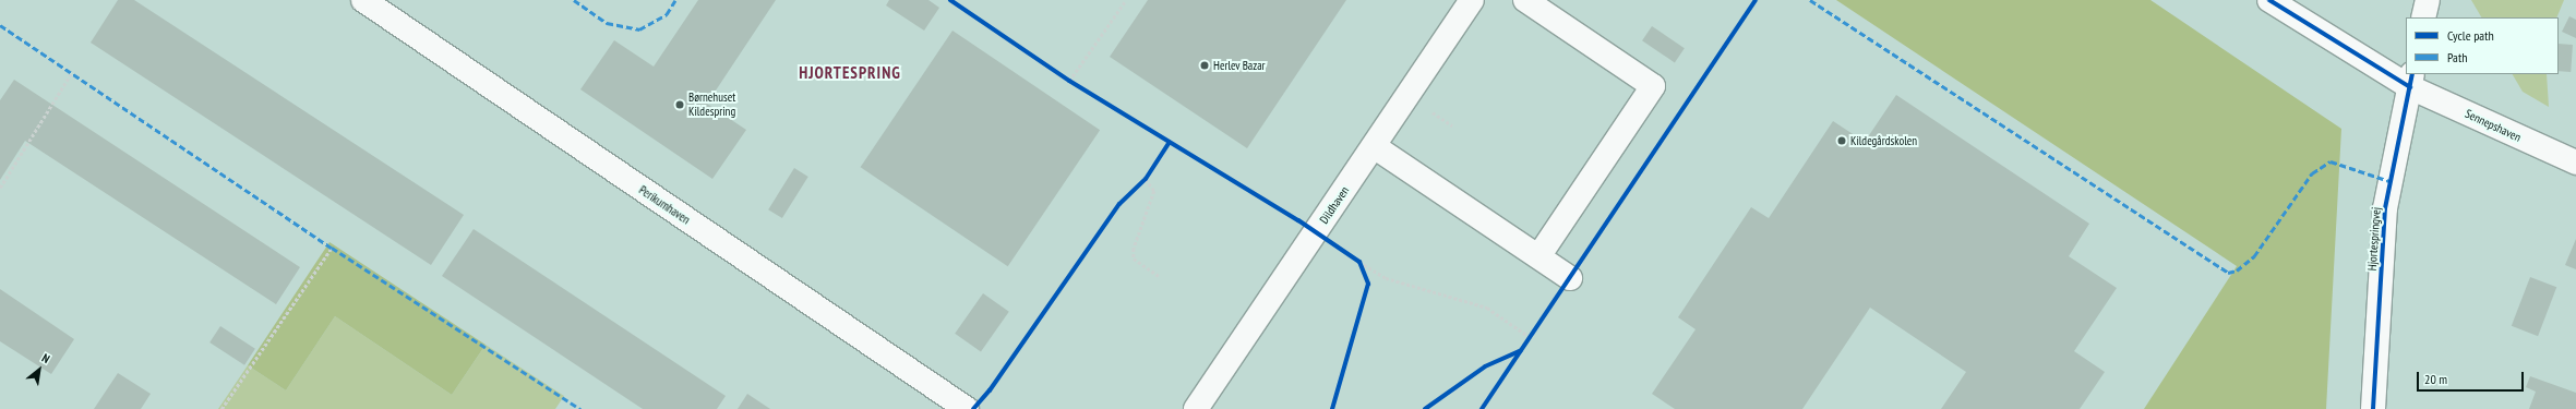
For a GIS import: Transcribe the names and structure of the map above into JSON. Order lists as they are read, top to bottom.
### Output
{
  "streets": {
    "street": [
      "Sennepshaven",
      "Perikumhaven",
      "Dildhaven",
      "Hjortespringvej"
    ]
  },
  "crossings": [
    ["Sennepshaven", "Hjortespringvej"]
  ],
  "districts": ["HJORTESPRING"],
  "places": ["Herlev Bazar", "Børnehuset Kildespring", "Kildegårdskolen"],
  "legend": ["Cycle path", "Path"],
  "scale_bar": "20 m",
  "north": "top right"
}
